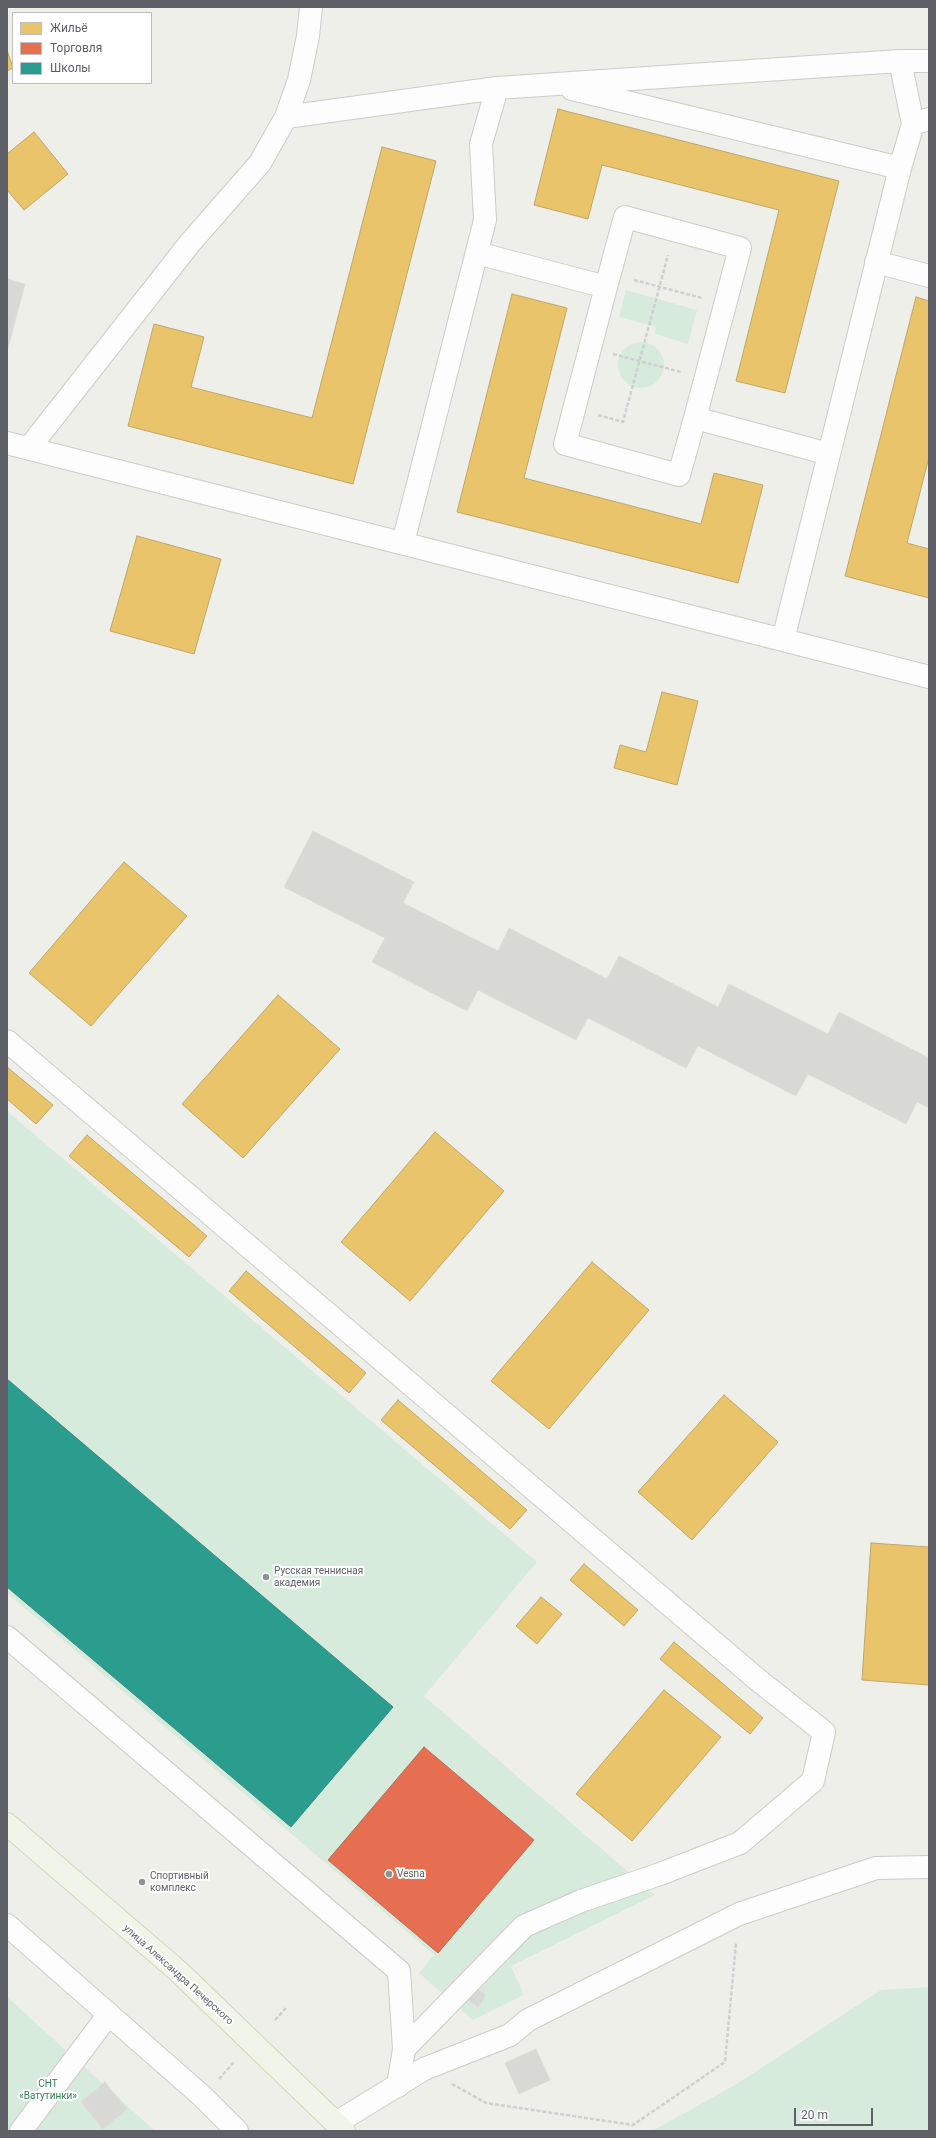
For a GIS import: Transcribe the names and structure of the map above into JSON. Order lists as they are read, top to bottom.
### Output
{
  "streets": {
    "main road": ["улица Александра Печерского"]
  },
  "parks": ["СНТ «Ватутинки»"],
  "places": ["Русская теннисная академия", "Vesna", "Спортивный комплекс"],
  "legend": ["Жильё", "Торговля", "Школы"],
  "scale_bar": "20 m"
}
